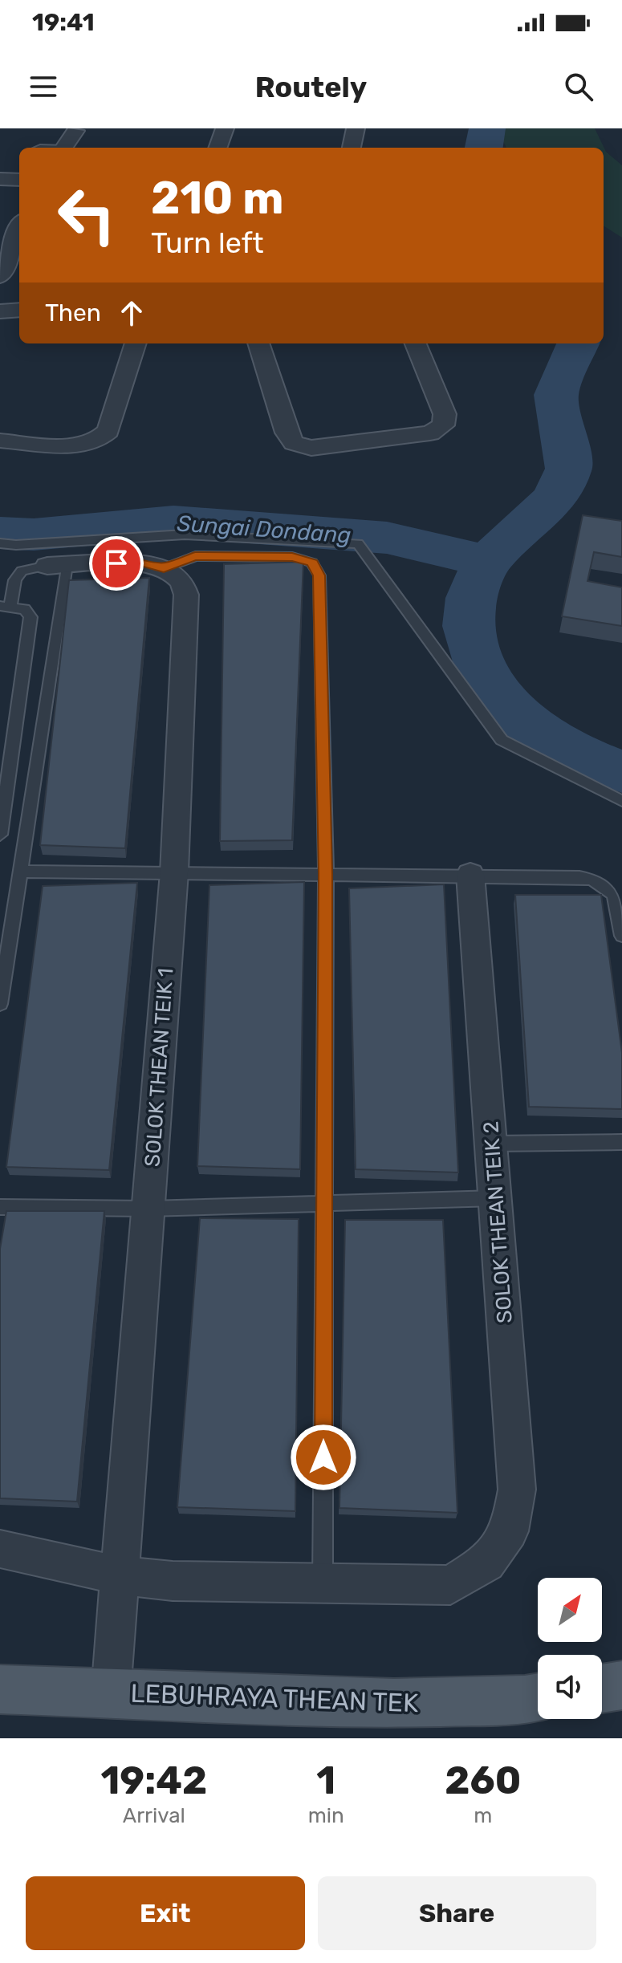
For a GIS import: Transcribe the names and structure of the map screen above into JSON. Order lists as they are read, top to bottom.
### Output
{
  "streets": {
    "main road": ["LEBUHRAYA THEAN TEK"],
    "street": ["SOLOK THEAN TEIK 1", "SOLOK THEAN TEIK 2"]
  },
  "crossings": [
    ["SOLOK THEAN TEIK 1", "LEBUHRAYA THEAN TEK"]
  ],
  "water": ["Sungai Dondang"],
  "north": "top right",
  "page": {
    "status": "19:41",
    "header": "Routely",
    "turn": ["210 m", "Turn left"],
    "then": "Then",
    "eta": [
      "19:42",
      "Arrival",
      "1",
      "min",
      "260",
      "m"
    ],
    "buttons": ["Exit", "Share"]
  }
}
